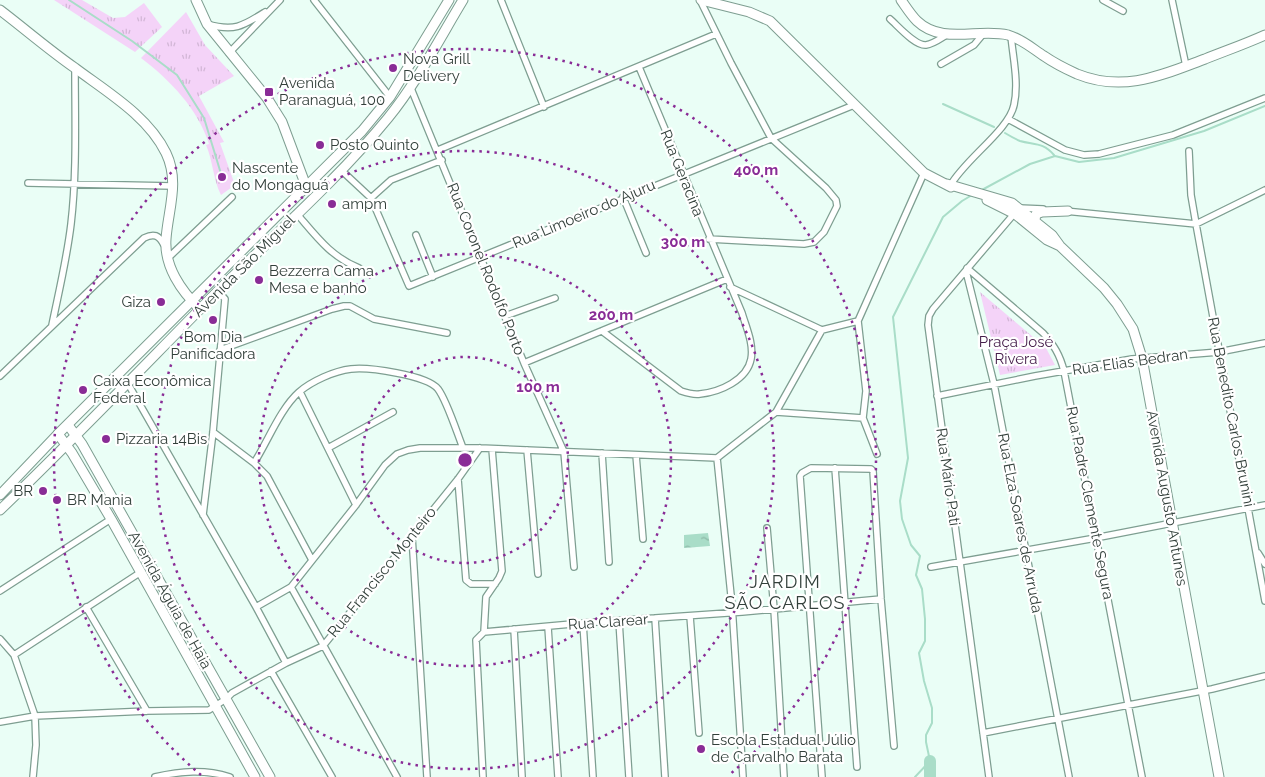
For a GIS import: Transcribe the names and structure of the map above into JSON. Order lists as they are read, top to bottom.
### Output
{
  "streets": {
    "main road": ["Avenida São Miguel", "Avenida Augusto Antunes", "Avenida Águia de Haia"],
    "street": [
      "Rua Geracina",
      "Rua Limoeiro do Ajuru",
      "Rua Coronel Rodolfo Porto",
      "Rua Elias Bedran",
      "Rua Benedito Carlos Brunini",
      "Rua Mário Pati",
      "Rua Padre Clemente Segura",
      "Rua Elza Soares de Arruda",
      "Rua Francisco Monteiro",
      "Rua Clarear"
    ]
  },
  "crossings": [
    ["Rua Geracina", "Rua Limoeiro do Ajuru"],
    ["Rua Limoeiro do Ajuru", "Rua Coronel Rodolfo Porto"],
    ["Rua Limoeiro do Ajuru", "Avenida Augusto Antunes"],
    ["Avenida São Miguel", "Rua Coronel Rodolfo Porto"],
    ["Avenida São Miguel", "Avenida Águia de Haia"],
    ["Rua Elias Bedran", "Rua Benedito Carlos Brunini"],
    ["Rua Elias Bedran", "Rua Mário Pati"],
    ["Rua Elias Bedran", "Avenida Augusto Antunes"],
    ["Rua Elias Bedran", "Rua Padre Clemente Segura"],
    ["Rua Elias Bedran", "Rua Elza Soares de Arruda"],
    ["Rua Mário Pati", "Avenida Augusto Antunes"],
    ["Rua Mário Pati", "Rua Padre Clemente Segura"],
    ["Rua Mário Pati", "Rua Elza Soares de Arruda"],
    ["Rua Padre Clemente Segura", "Rua Elza Soares de Arruda"],
    ["Rua Francisco Monteiro", "Avenida Águia de Haia"]
  ],
  "districts": ["JARDIM SÃO CARLOS"],
  "parks": ["Praça José Rivera"],
  "places": {
    "other": [
      "Nova Grill Delivery",
      "Posto Quinto",
      "Nascente do Mongaguá",
      "ampm",
      "Bezzerra Cama Mesa e banho",
      "Giza",
      "Bom Dia Panificadora",
      "Caixa Econômica Federal",
      "Pizzaria 14Bis",
      "BR",
      "BR Mania",
      "Escola Estadual Júlio de Carvalho Barata"
    ],
    "transit": ["Avenida Paranaguá, 100"]
  },
  "rings": [
    "400 m",
    "300 m",
    "200 m",
    "100 m"
  ]
}
